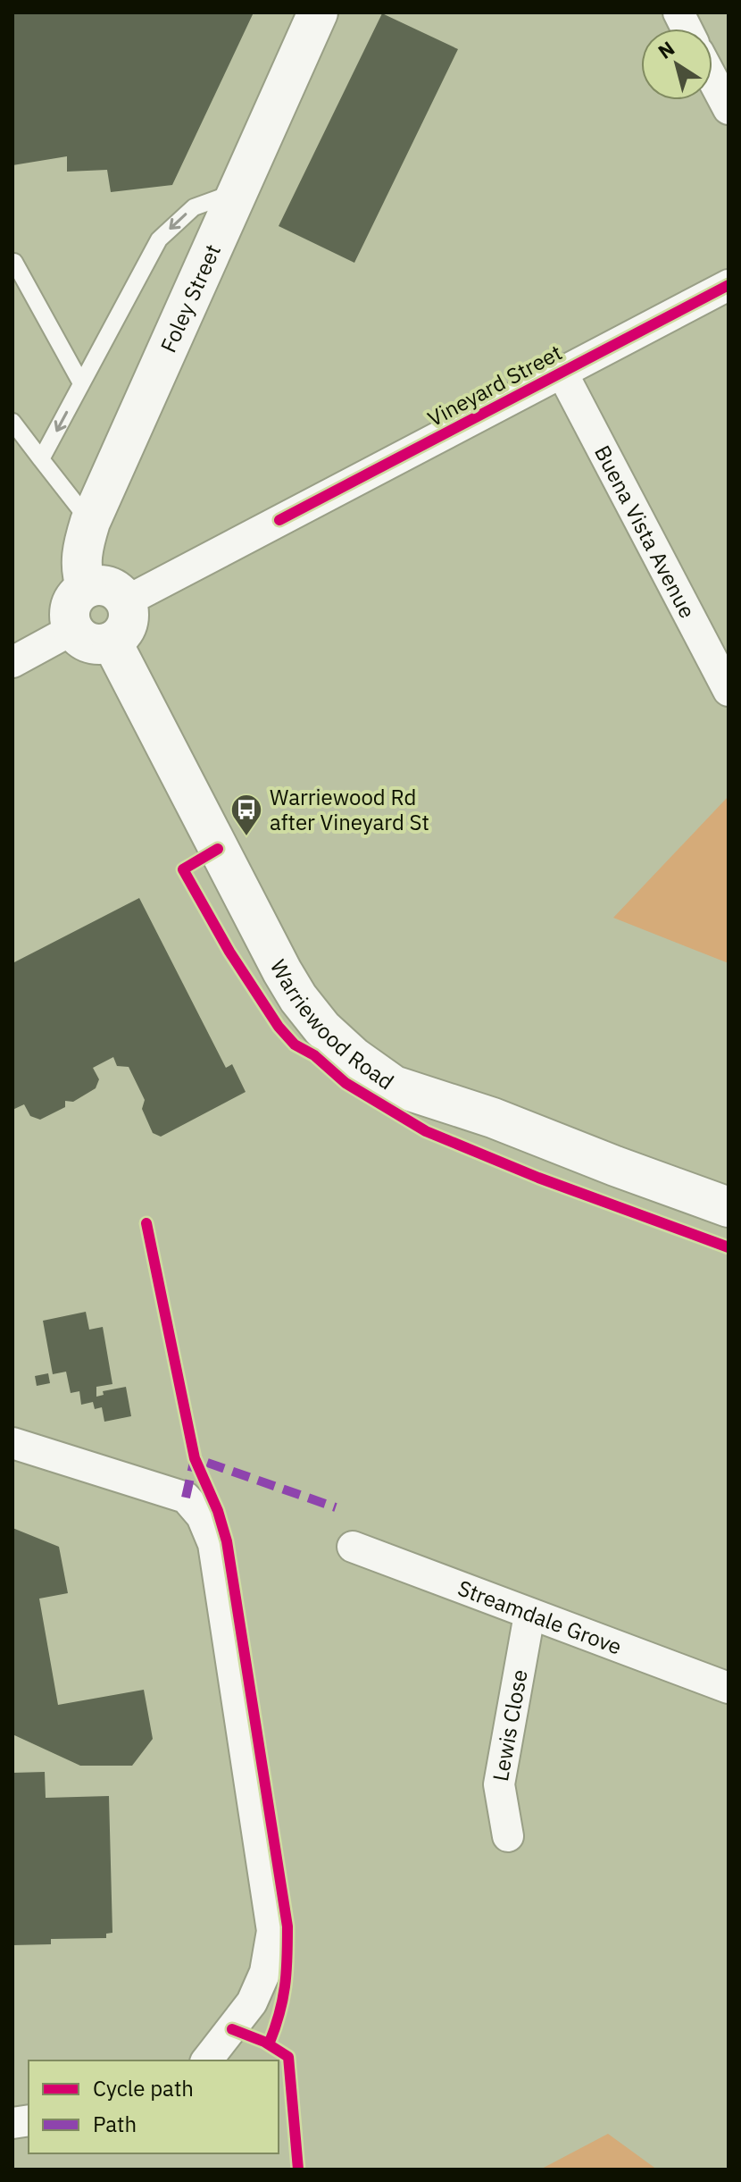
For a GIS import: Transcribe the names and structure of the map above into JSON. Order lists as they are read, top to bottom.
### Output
{
  "streets": {
    "street": [
      "Foley Street",
      "Vineyard Street",
      "Buena Vista Avenue",
      "Warriewood Road",
      "Streamdale Grove",
      "Lewis Close"
    ]
  },
  "crossings": [
    ["Foley Street", "Vineyard Street"],
    ["Foley Street", "Warriewood Road"],
    ["Vineyard Street", "Buena Vista Avenue"],
    ["Vineyard Street", "Warriewood Road"],
    ["Streamdale Grove", "Lewis Close"]
  ],
  "places": {
    "bus stop": ["Warriewood Rd after Vineyard St"]
  },
  "legend": ["Cycle path", "Path"],
  "north": "top left"
}
